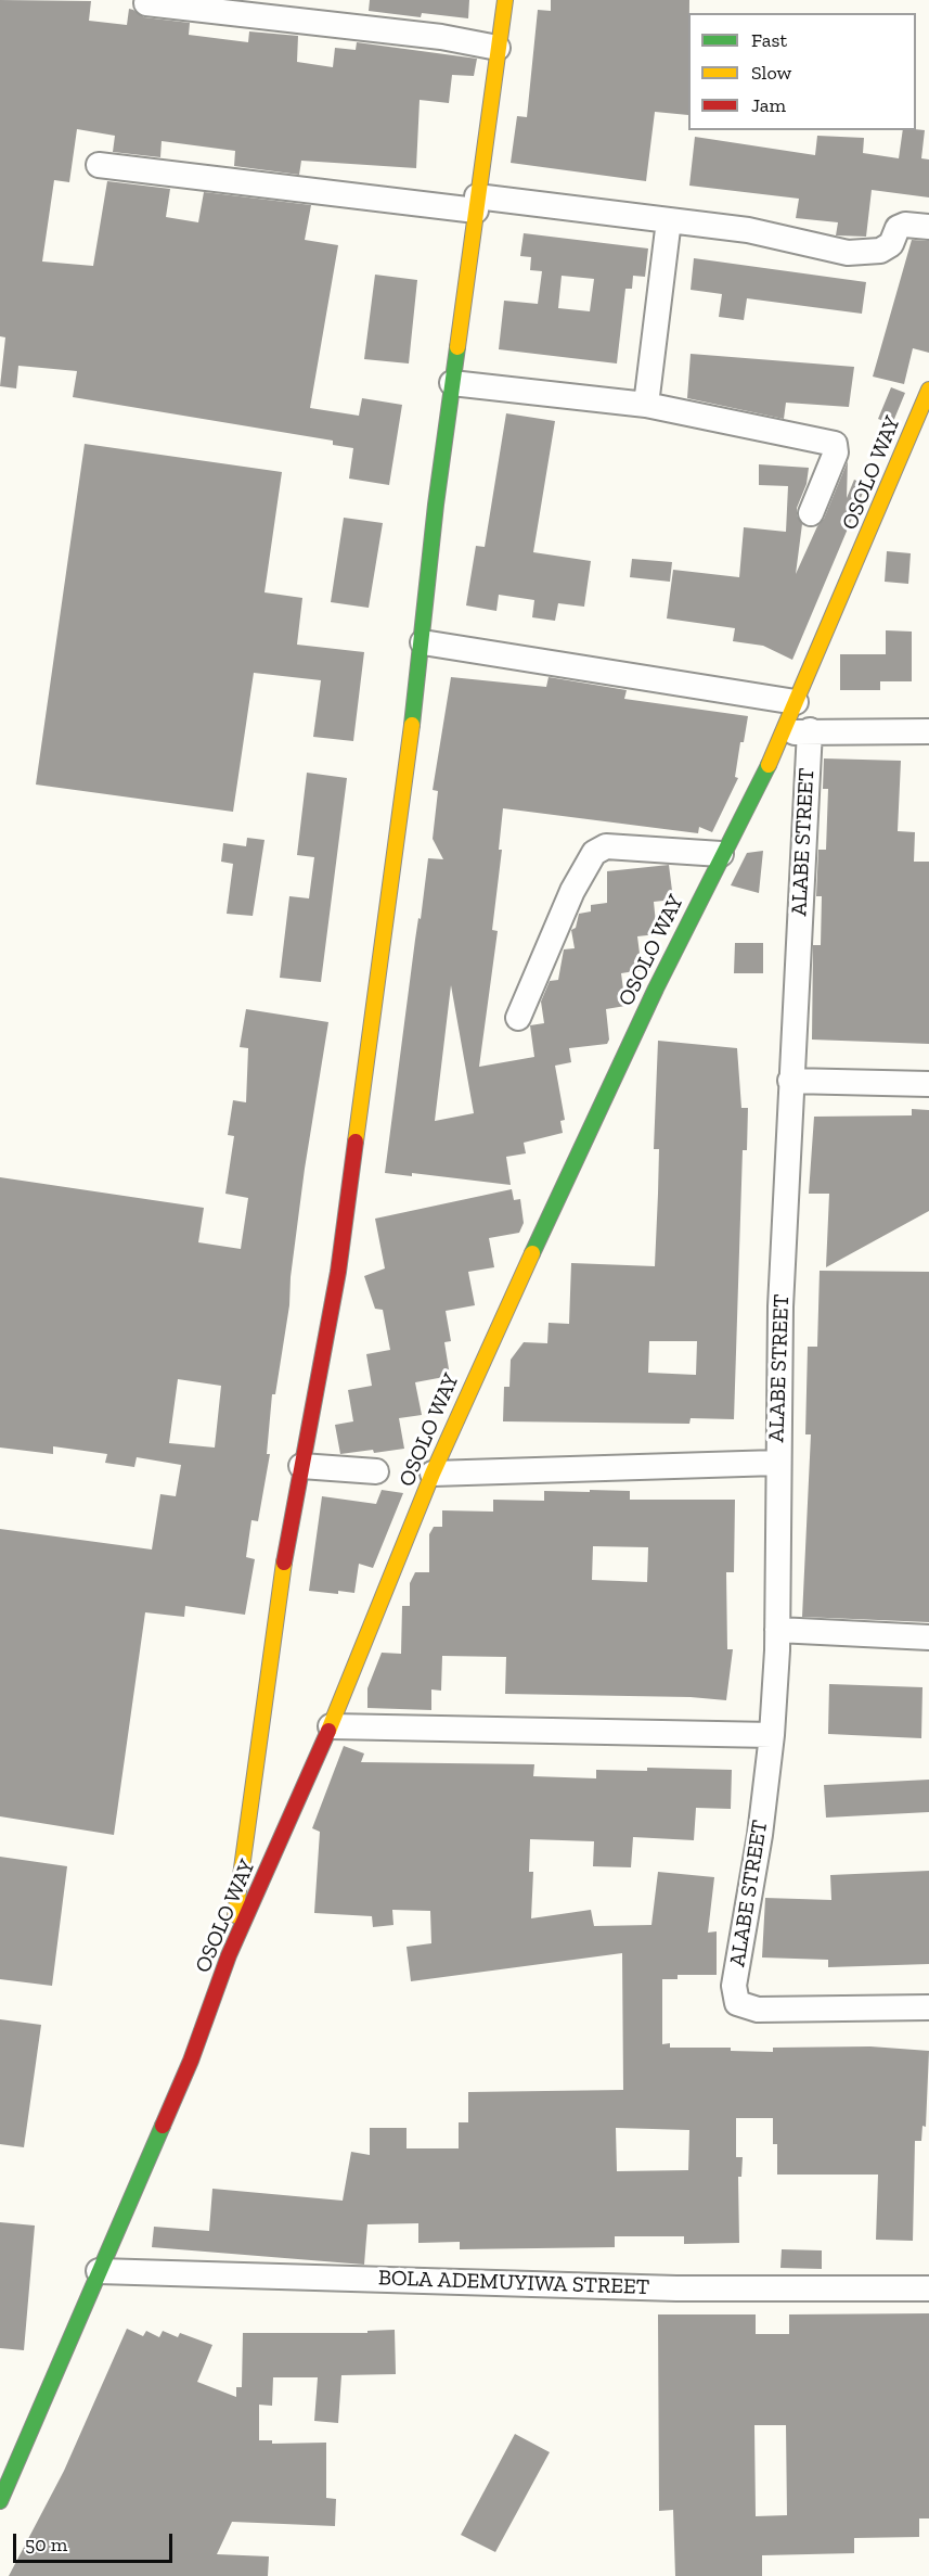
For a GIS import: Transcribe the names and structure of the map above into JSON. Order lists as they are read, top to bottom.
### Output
{
  "streets": {
    "main road": ["OSOLO WAY"],
    "street": ["ALABE STREET", "BOLA ADEMUYIWA STREET"]
  },
  "crossings": [
    ["OSOLO WAY", "BOLA ADEMUYIWA STREET"]
  ],
  "legend": ["Fast", "Slow", "Jam"],
  "scale_bar": "50 m"
}
